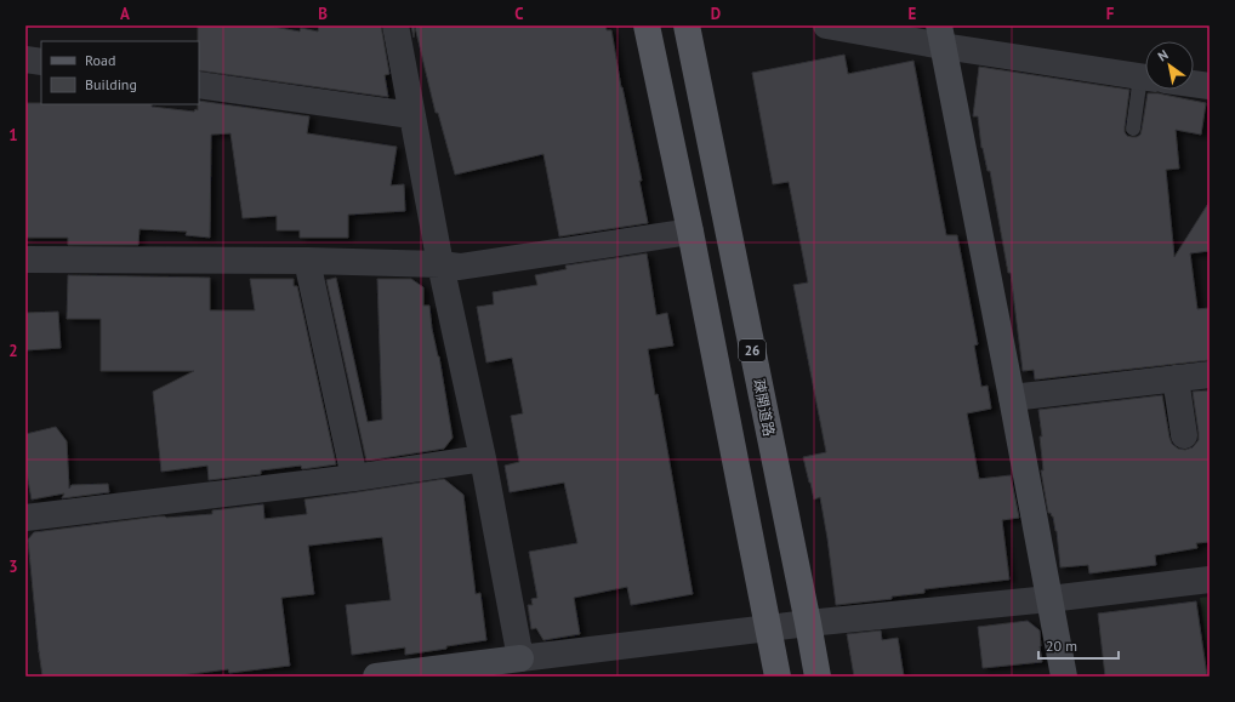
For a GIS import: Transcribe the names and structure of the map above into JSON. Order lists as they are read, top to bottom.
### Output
{
  "streets": {
    "main road": ["26", "疎開道路"]
  },
  "legend": ["Road", "Building"],
  "scale_bar": "20 m",
  "north": "top left",
  "grid": {
    "columns": [
      "A",
      "B",
      "C",
      "D",
      "E",
      "F"
    ],
    "rows": ["1", "2", "3"]
  }
}
